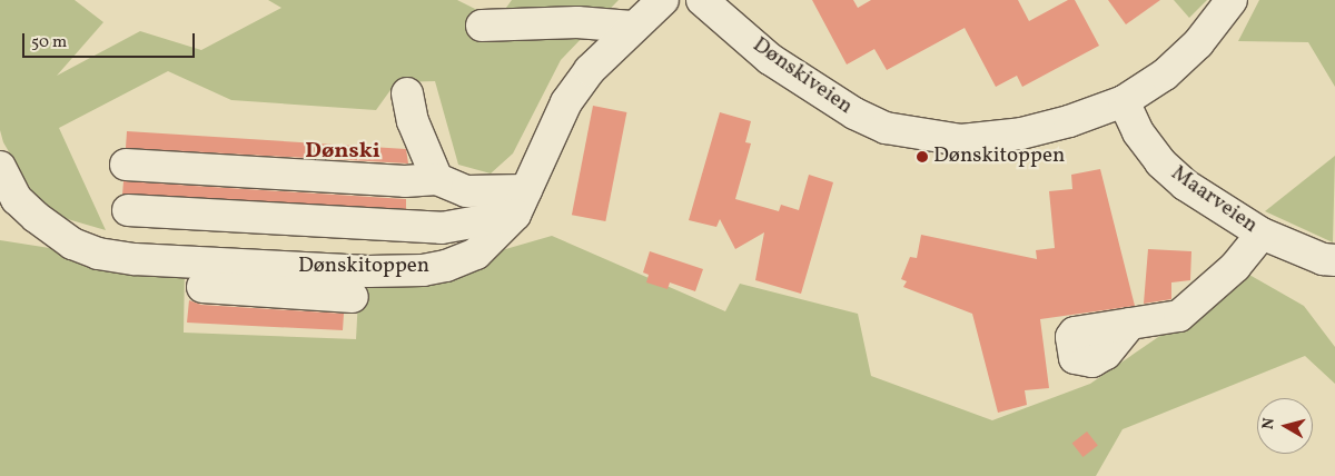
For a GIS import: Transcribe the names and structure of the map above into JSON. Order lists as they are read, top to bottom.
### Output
{
  "streets": {
    "street": ["Dønskiveien", "Maarveien", "Dønskitoppen"]
  },
  "crossings": [
    ["Dønskiveien", "Maarveien"]
  ],
  "districts": ["Dønski"],
  "places": ["Dønskitoppen"],
  "scale_bar": "50 m",
  "north": "left"
}
